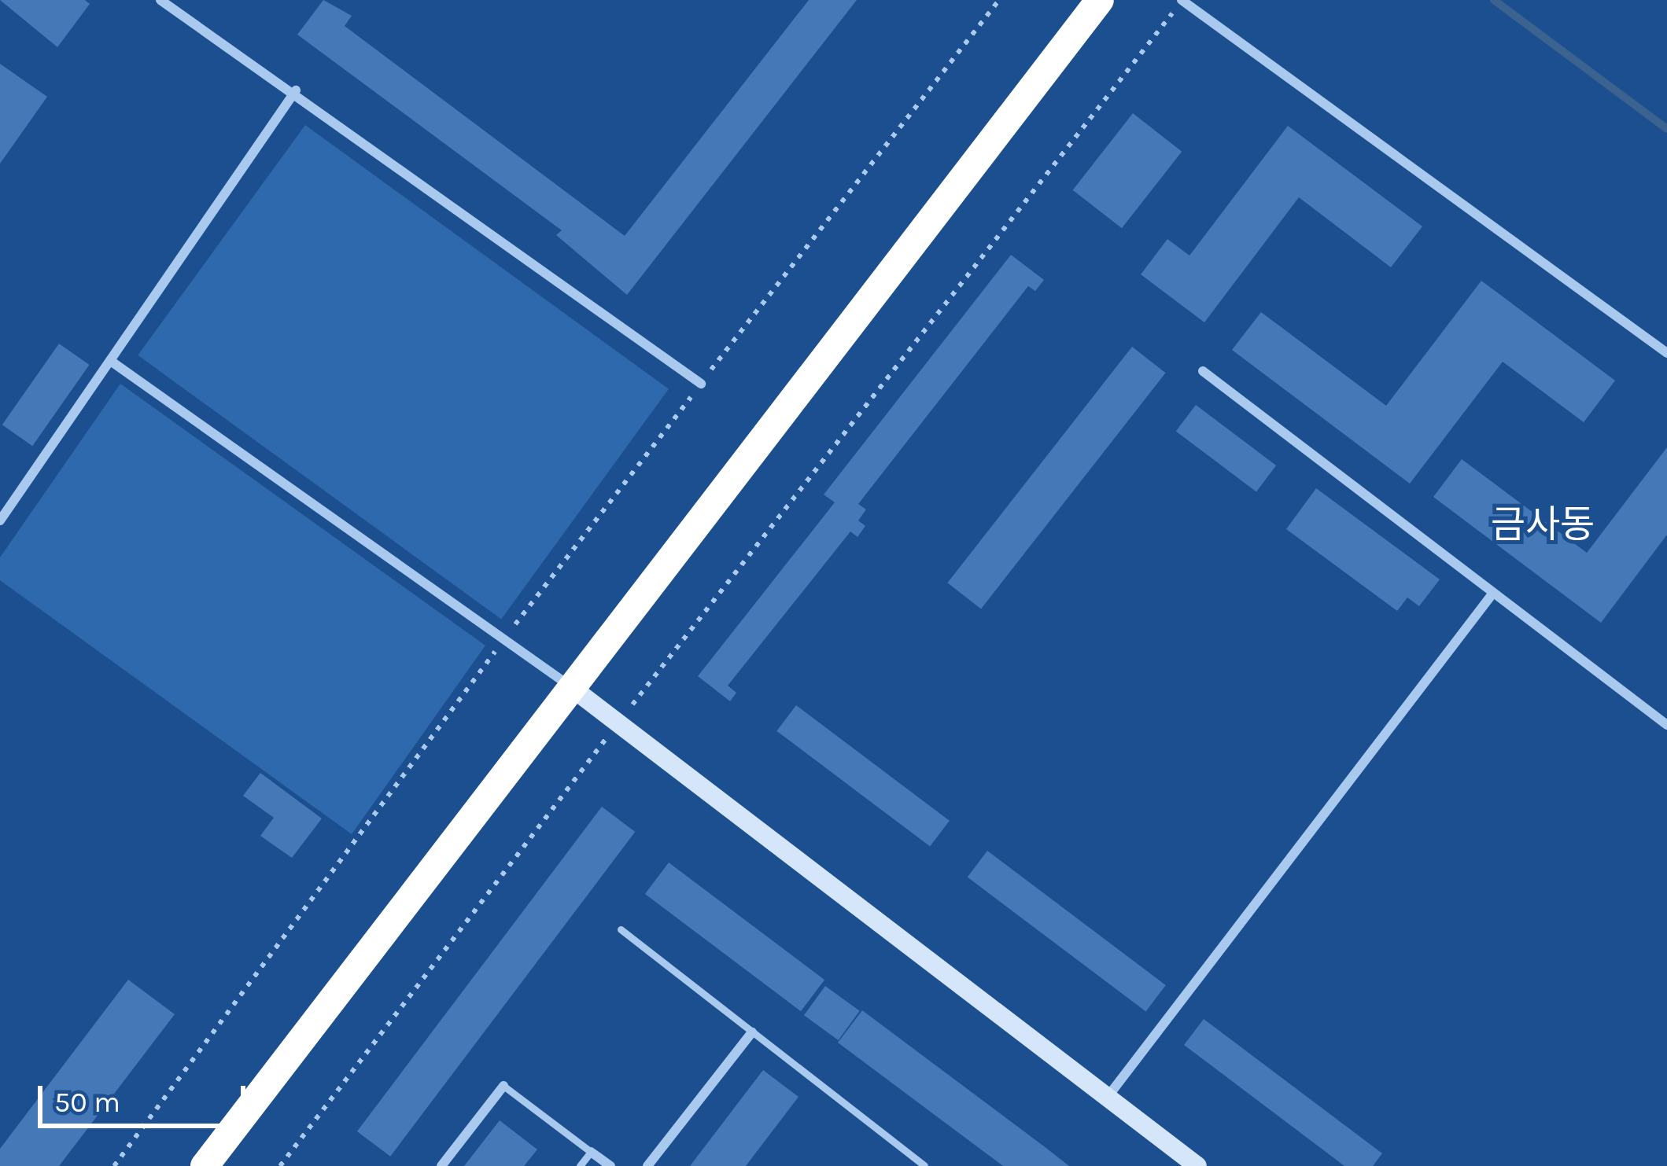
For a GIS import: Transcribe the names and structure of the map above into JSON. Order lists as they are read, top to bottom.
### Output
{
  "districts": ["금사동"],
  "scale_bar": "50 m"
}
